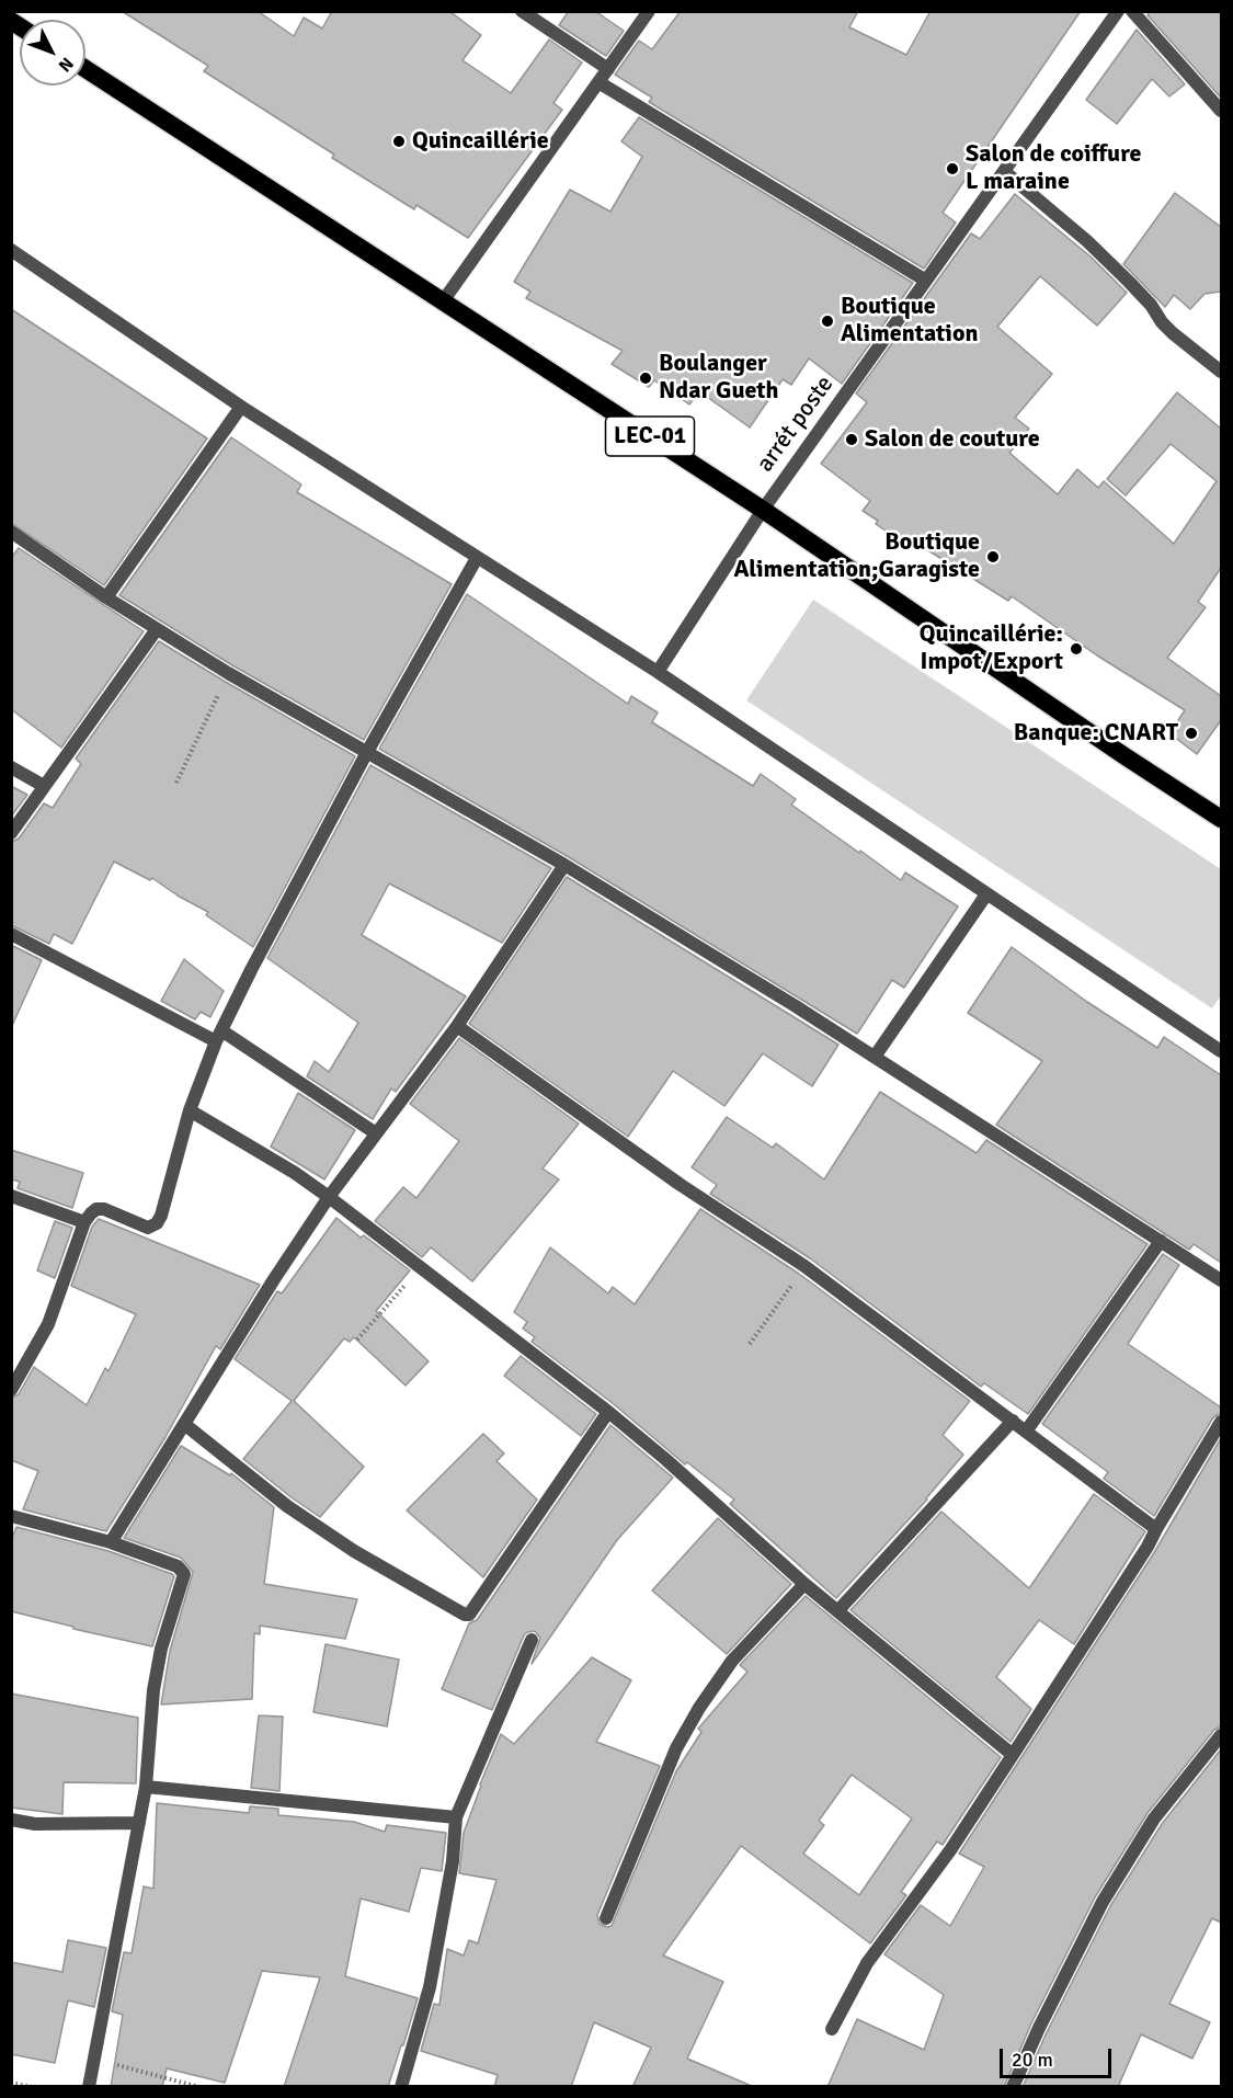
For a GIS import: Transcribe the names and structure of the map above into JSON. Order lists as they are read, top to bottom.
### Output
{
  "streets": {
    "highway": ["LEC-01"],
    "street": ["arrét poste"]
  },
  "crossings": [
    ["arrét poste", "LEC-01"]
  ],
  "places": [
    "Quincaillérie",
    "Salon de coiffure L maraine",
    "Boutique Alimentation",
    "Boulanger Ndar Gueth",
    "Salon de couture",
    "Boutique Alimentation;Garagiste",
    "Quincaillérie: Impot/Export",
    "Banque: CNART"
  ],
  "scale_bar": "20 m",
  "north": "bottom right"
}
